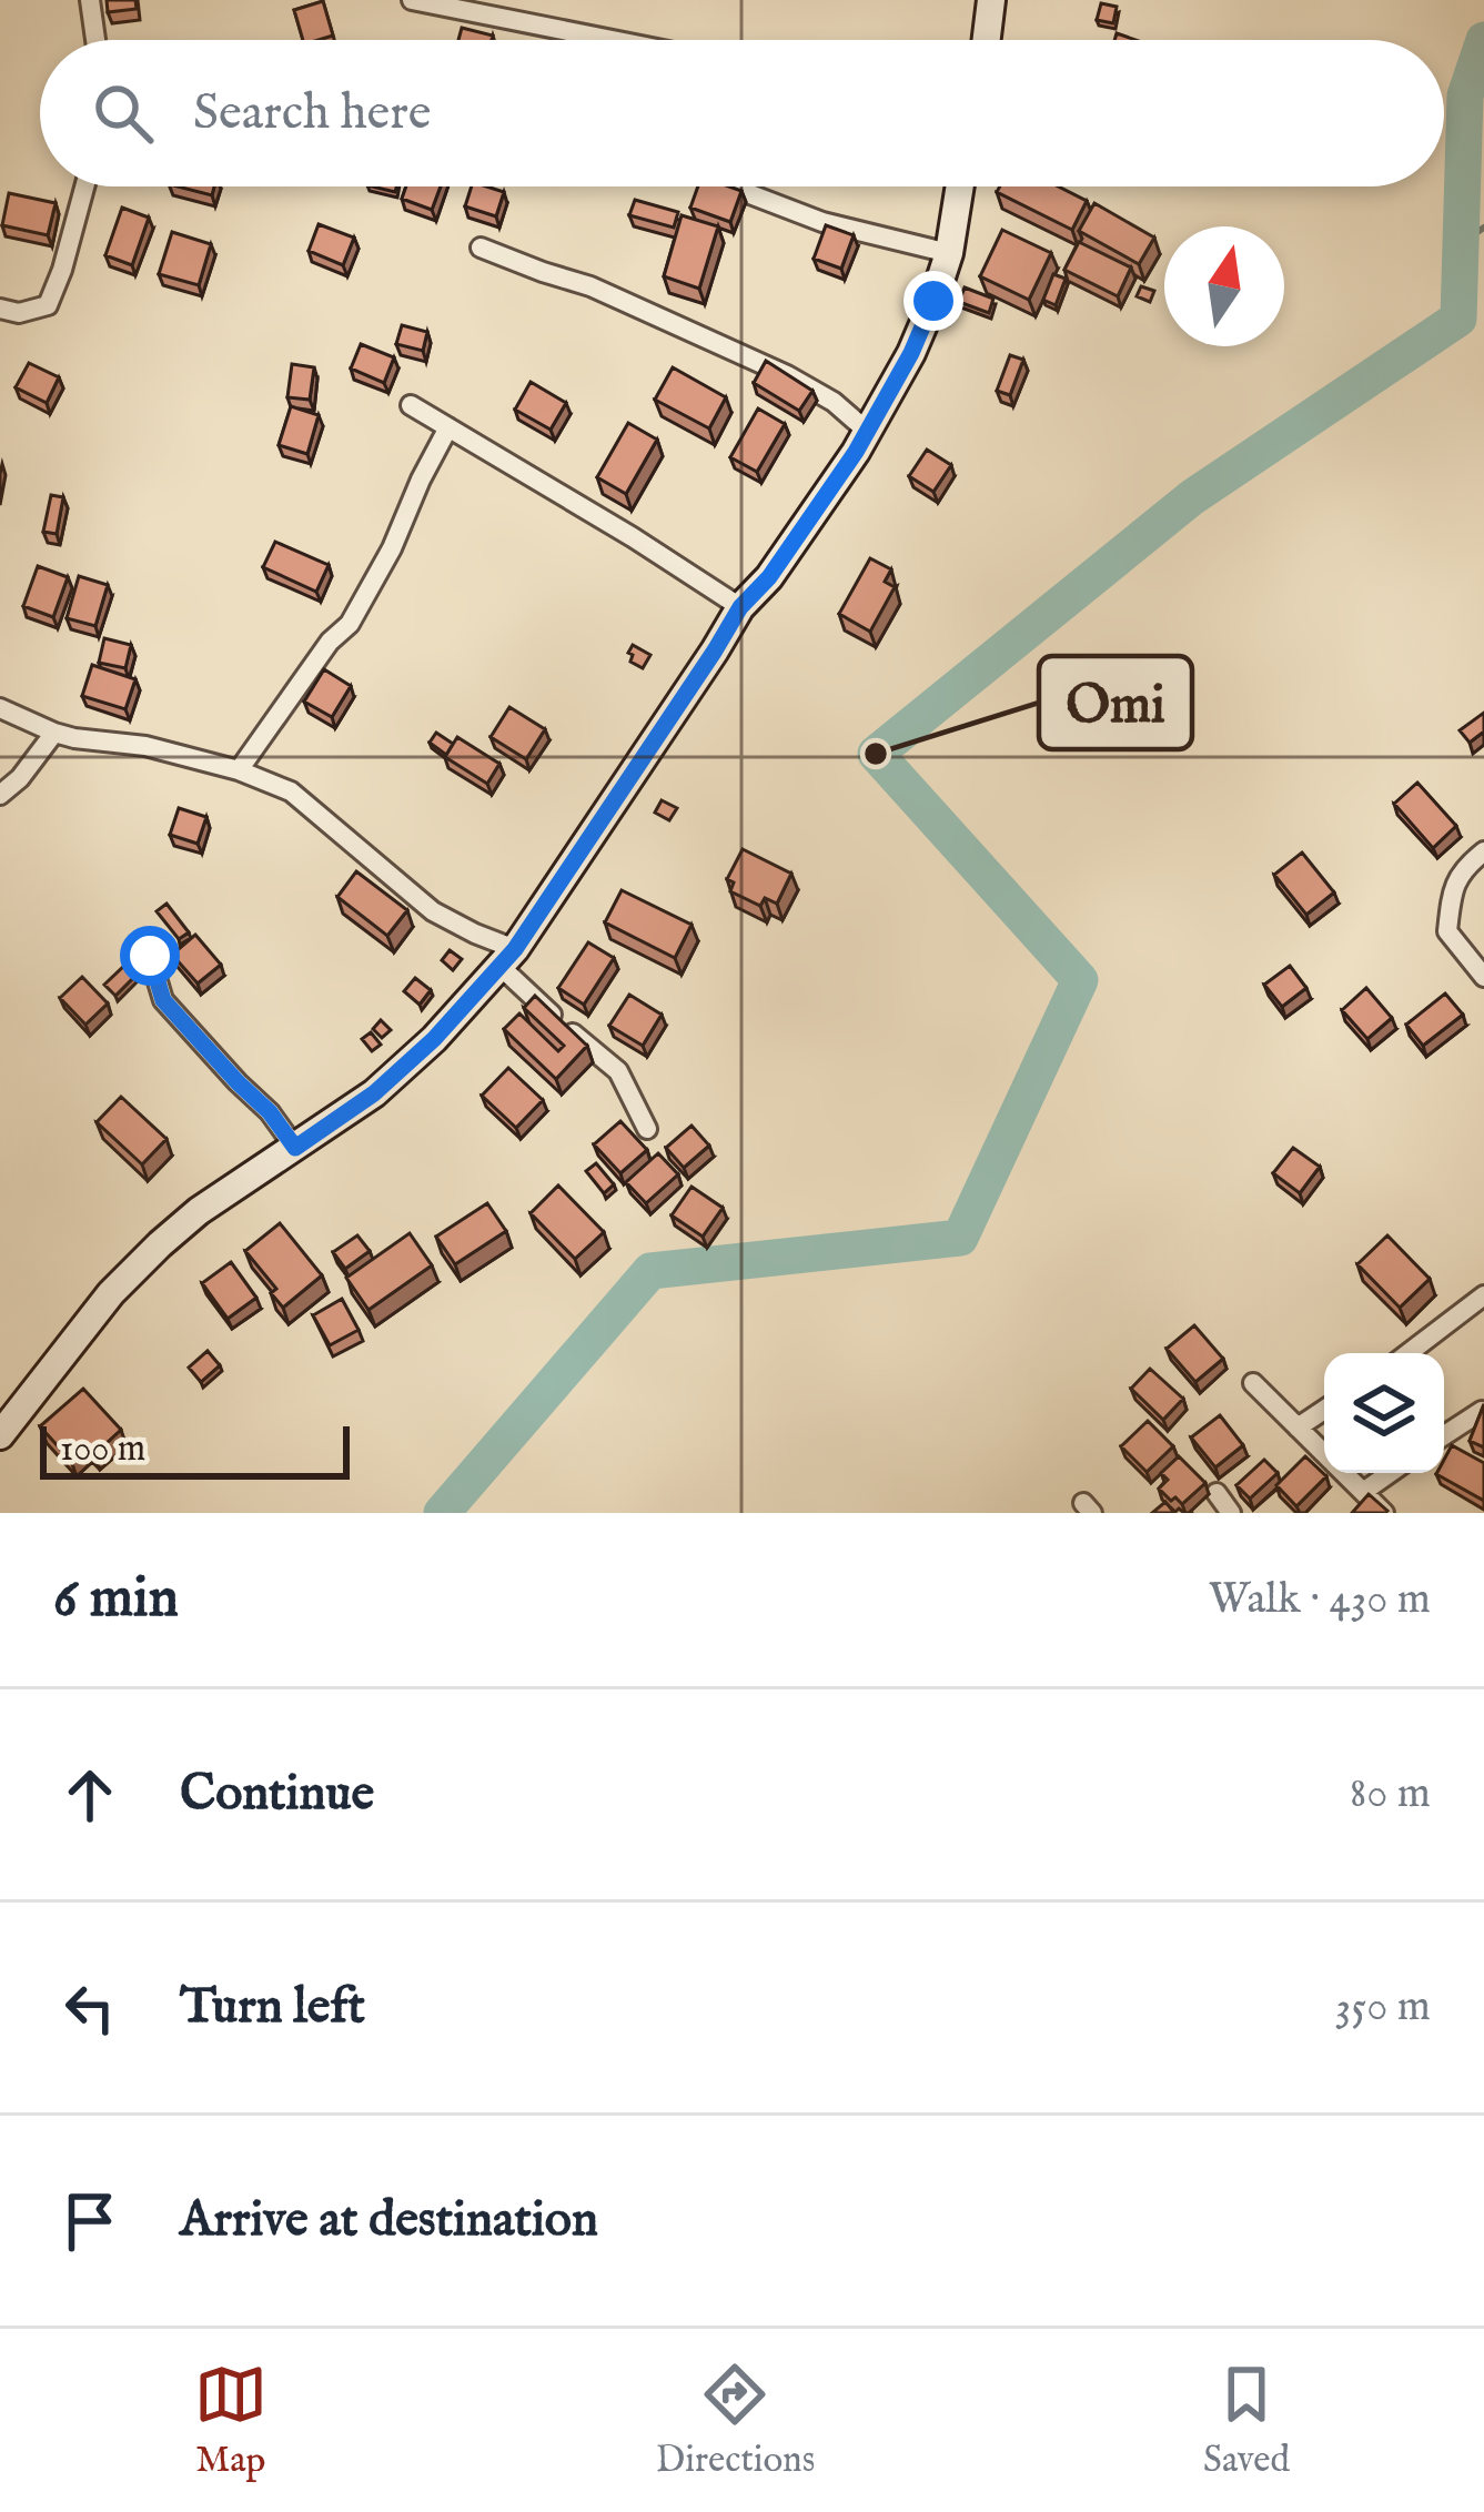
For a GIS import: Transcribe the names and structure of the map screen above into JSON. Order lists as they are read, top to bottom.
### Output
{
  "places": ["Omi"],
  "scale_bar": "100 m",
  "north": "top",
  "page": {
    "search": "Search here",
    "scale": "100 m",
    "heading": ["6 min", "Walk · 430 m"],
    "list": [
      ["Continue", "80 m"],
      ["Turn left", "350 m"],
      "Arrive at destination"
    ],
    "nav": ["Map", "Directions", "Saved"]
  }
}
